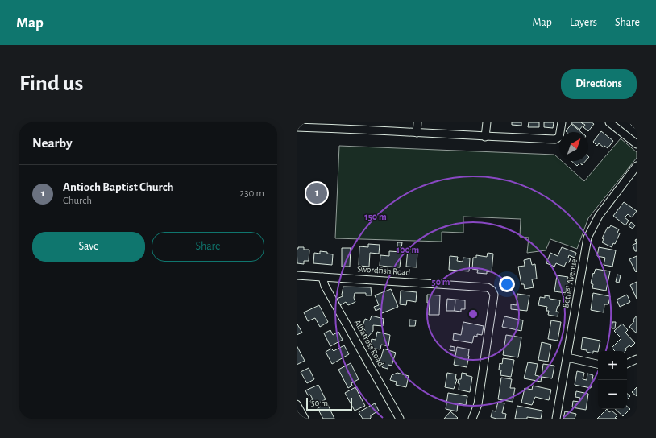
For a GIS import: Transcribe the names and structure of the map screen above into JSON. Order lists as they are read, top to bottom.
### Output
{
  "streets": {
    "street": ["Swordfish Road", "Bethel Avenue", "Albatross Road"]
  },
  "crossings": [
    ["Swordfish Road", "Albatross Road"]
  ],
  "scale_bar": "50 m",
  "north": "top right",
  "page": {
    "header": "Map",
    "nav": ["Map", "Layers", "Share"],
    "buttons": [
      "Directions",
      ["Save", "Share"]
    ],
    "title": "Find us",
    "heading": "Nearby",
    "list": [
      {
        "mark": "1",
        "name": "Antioch Baptist Church",
        "note": "Church",
        "value": "230 m"
      }
    ],
    "pins": "1",
    "map_buttons": ["+", "−"],
    "scale": "50 m"
  },
  "rings": ["150 m", "100 m", "50 m"]
}
